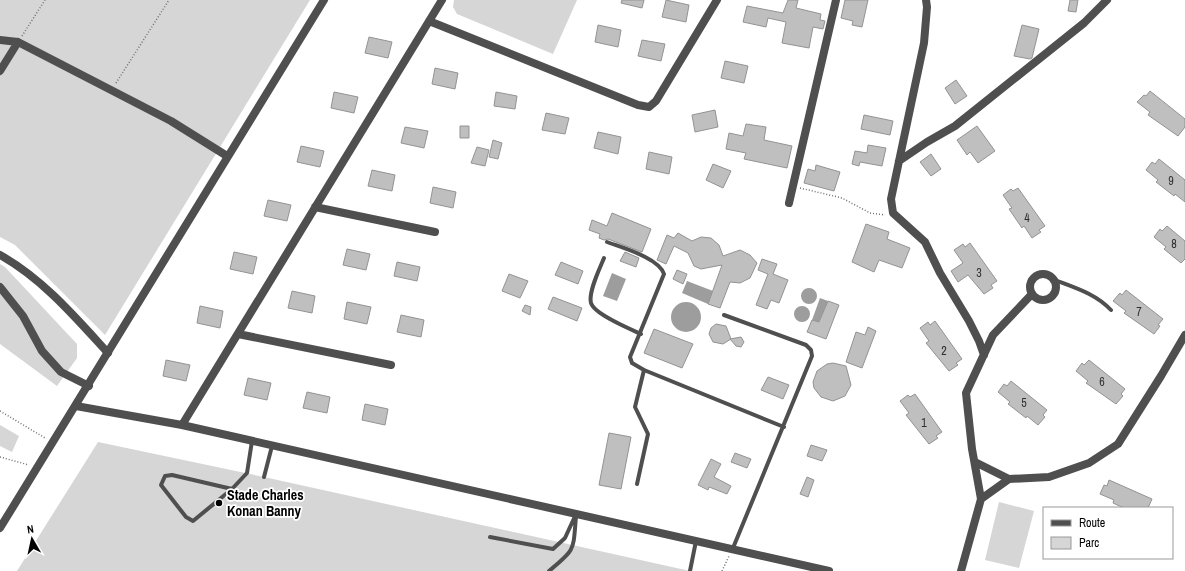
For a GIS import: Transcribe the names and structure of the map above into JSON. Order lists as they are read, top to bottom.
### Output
{
  "places": ["Stade Charles Konan Banny"],
  "house_numbers": [
    "9",
    "4",
    "8",
    "3",
    "7",
    "2",
    "6",
    "5",
    "1"
  ],
  "legend": ["Route", "Parc"],
  "north": "top"
}
